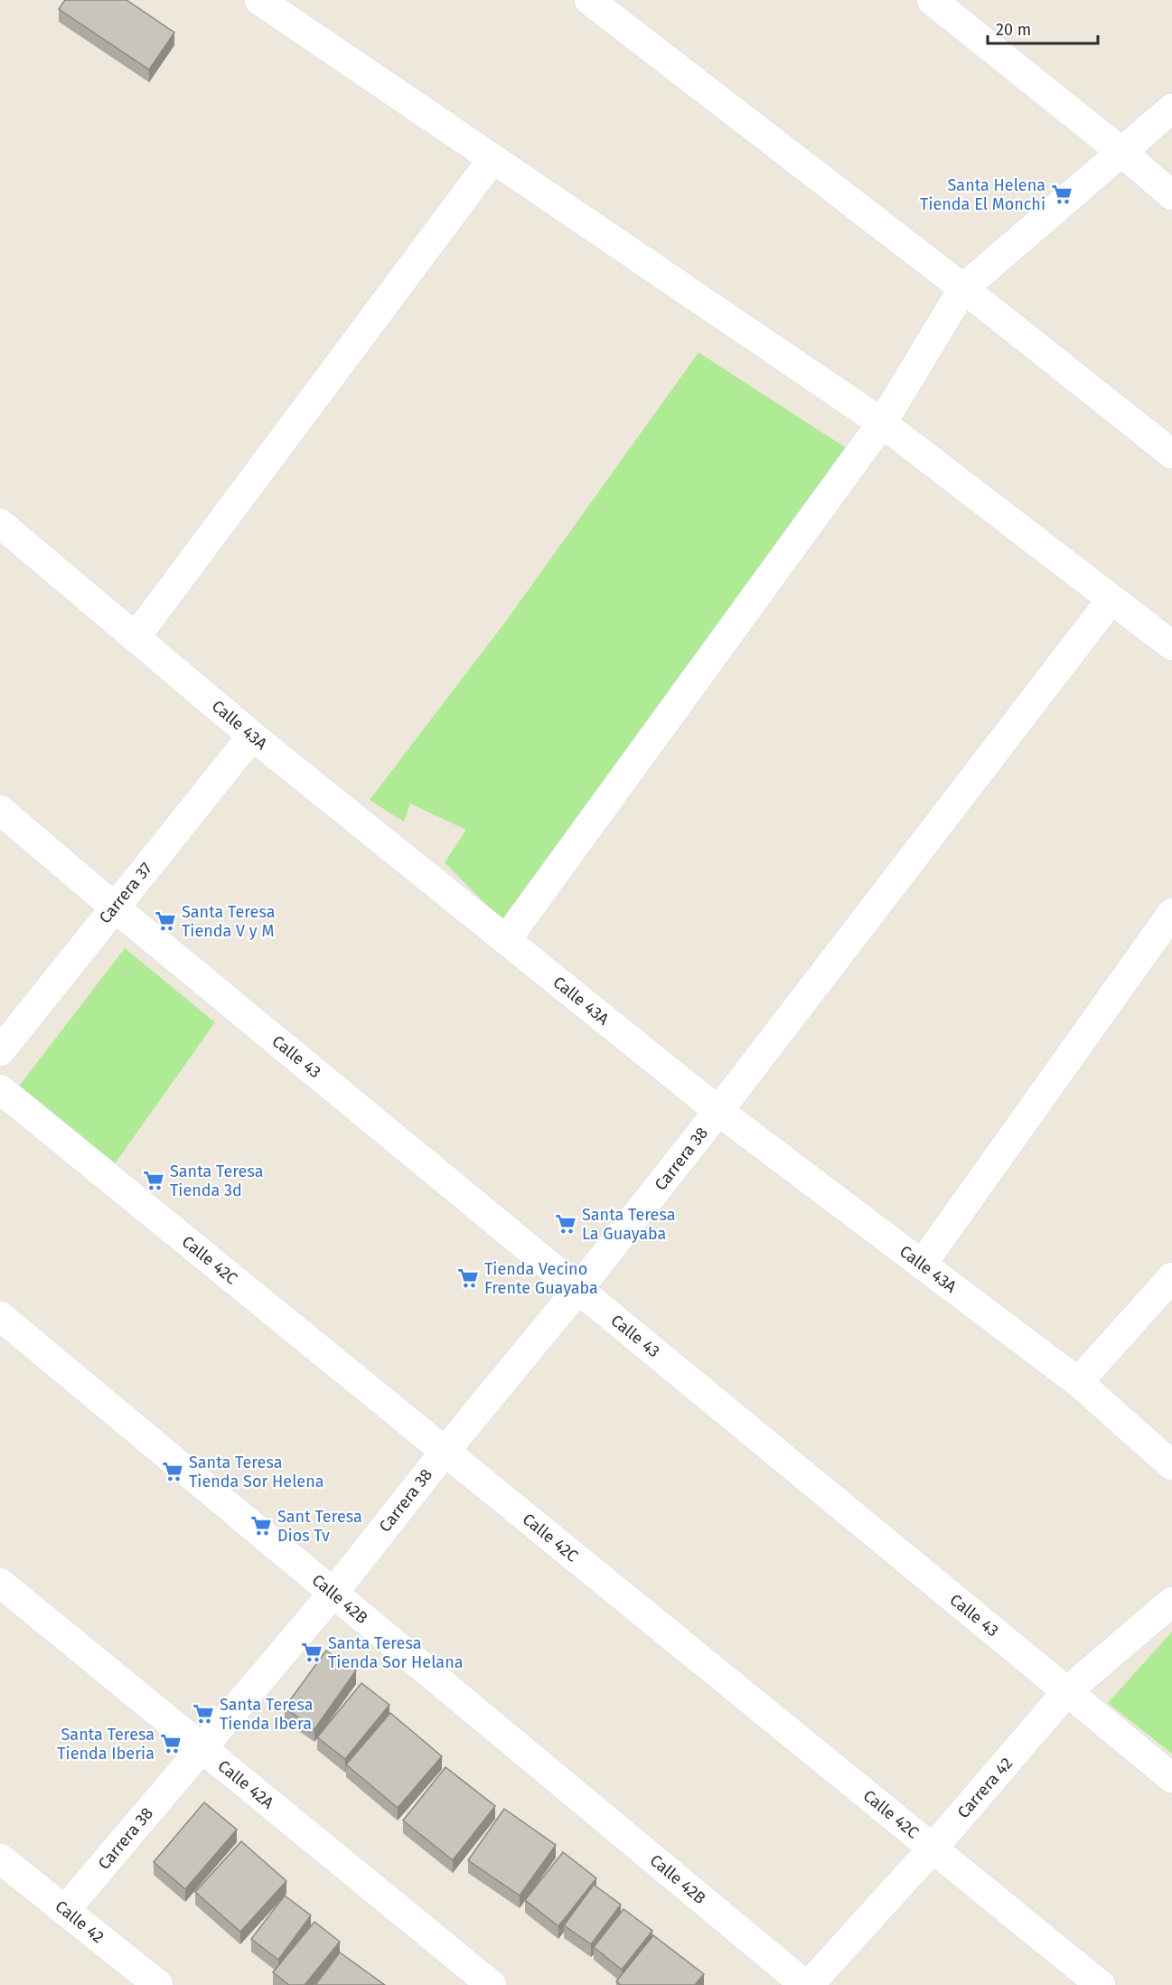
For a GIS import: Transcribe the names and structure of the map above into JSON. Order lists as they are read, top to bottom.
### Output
{
  "streets": {
    "street": [
      "Calle 43A",
      "Carrera 37",
      "Calle 43",
      "Carrera 38",
      "Calle 42C",
      "Calle 42B",
      "Calle 42A",
      "Carrera 42",
      "Calle 42"
    ]
  },
  "crossings": [
    ["Calle 43A", "Carrera 37"],
    ["Calle 43A", "Carrera 38"],
    ["Carrera 37", "Calle 43"],
    ["Calle 43", "Carrera 38"],
    ["Calle 43", "Carrera 42"],
    ["Carrera 38", "Calle 42C"],
    ["Carrera 38", "Calle 42B"],
    ["Carrera 38", "Calle 42A"],
    ["Carrera 38", "Calle 42"],
    ["Calle 42C", "Carrera 42"],
    ["Calle 42B", "Carrera 42"]
  ],
  "places": {
    "supermarket": [
      "Santa Helena Tienda El Monchi",
      "Santa Teresa Tienda V y M",
      "Santa Teresa Tienda 3d",
      "Santa Teresa La Guayaba",
      "Tienda Vecino Frente Guayaba",
      "Santa Teresa Tienda Sor Helena",
      "Sant Teresa Dios Tv",
      "Santa Teresa Tienda Sor Helana",
      "Santa Teresa Tienda Ibera",
      "Santa Teresa Tienda Iberia"
    ]
  },
  "scale_bar": "20 m"
}
